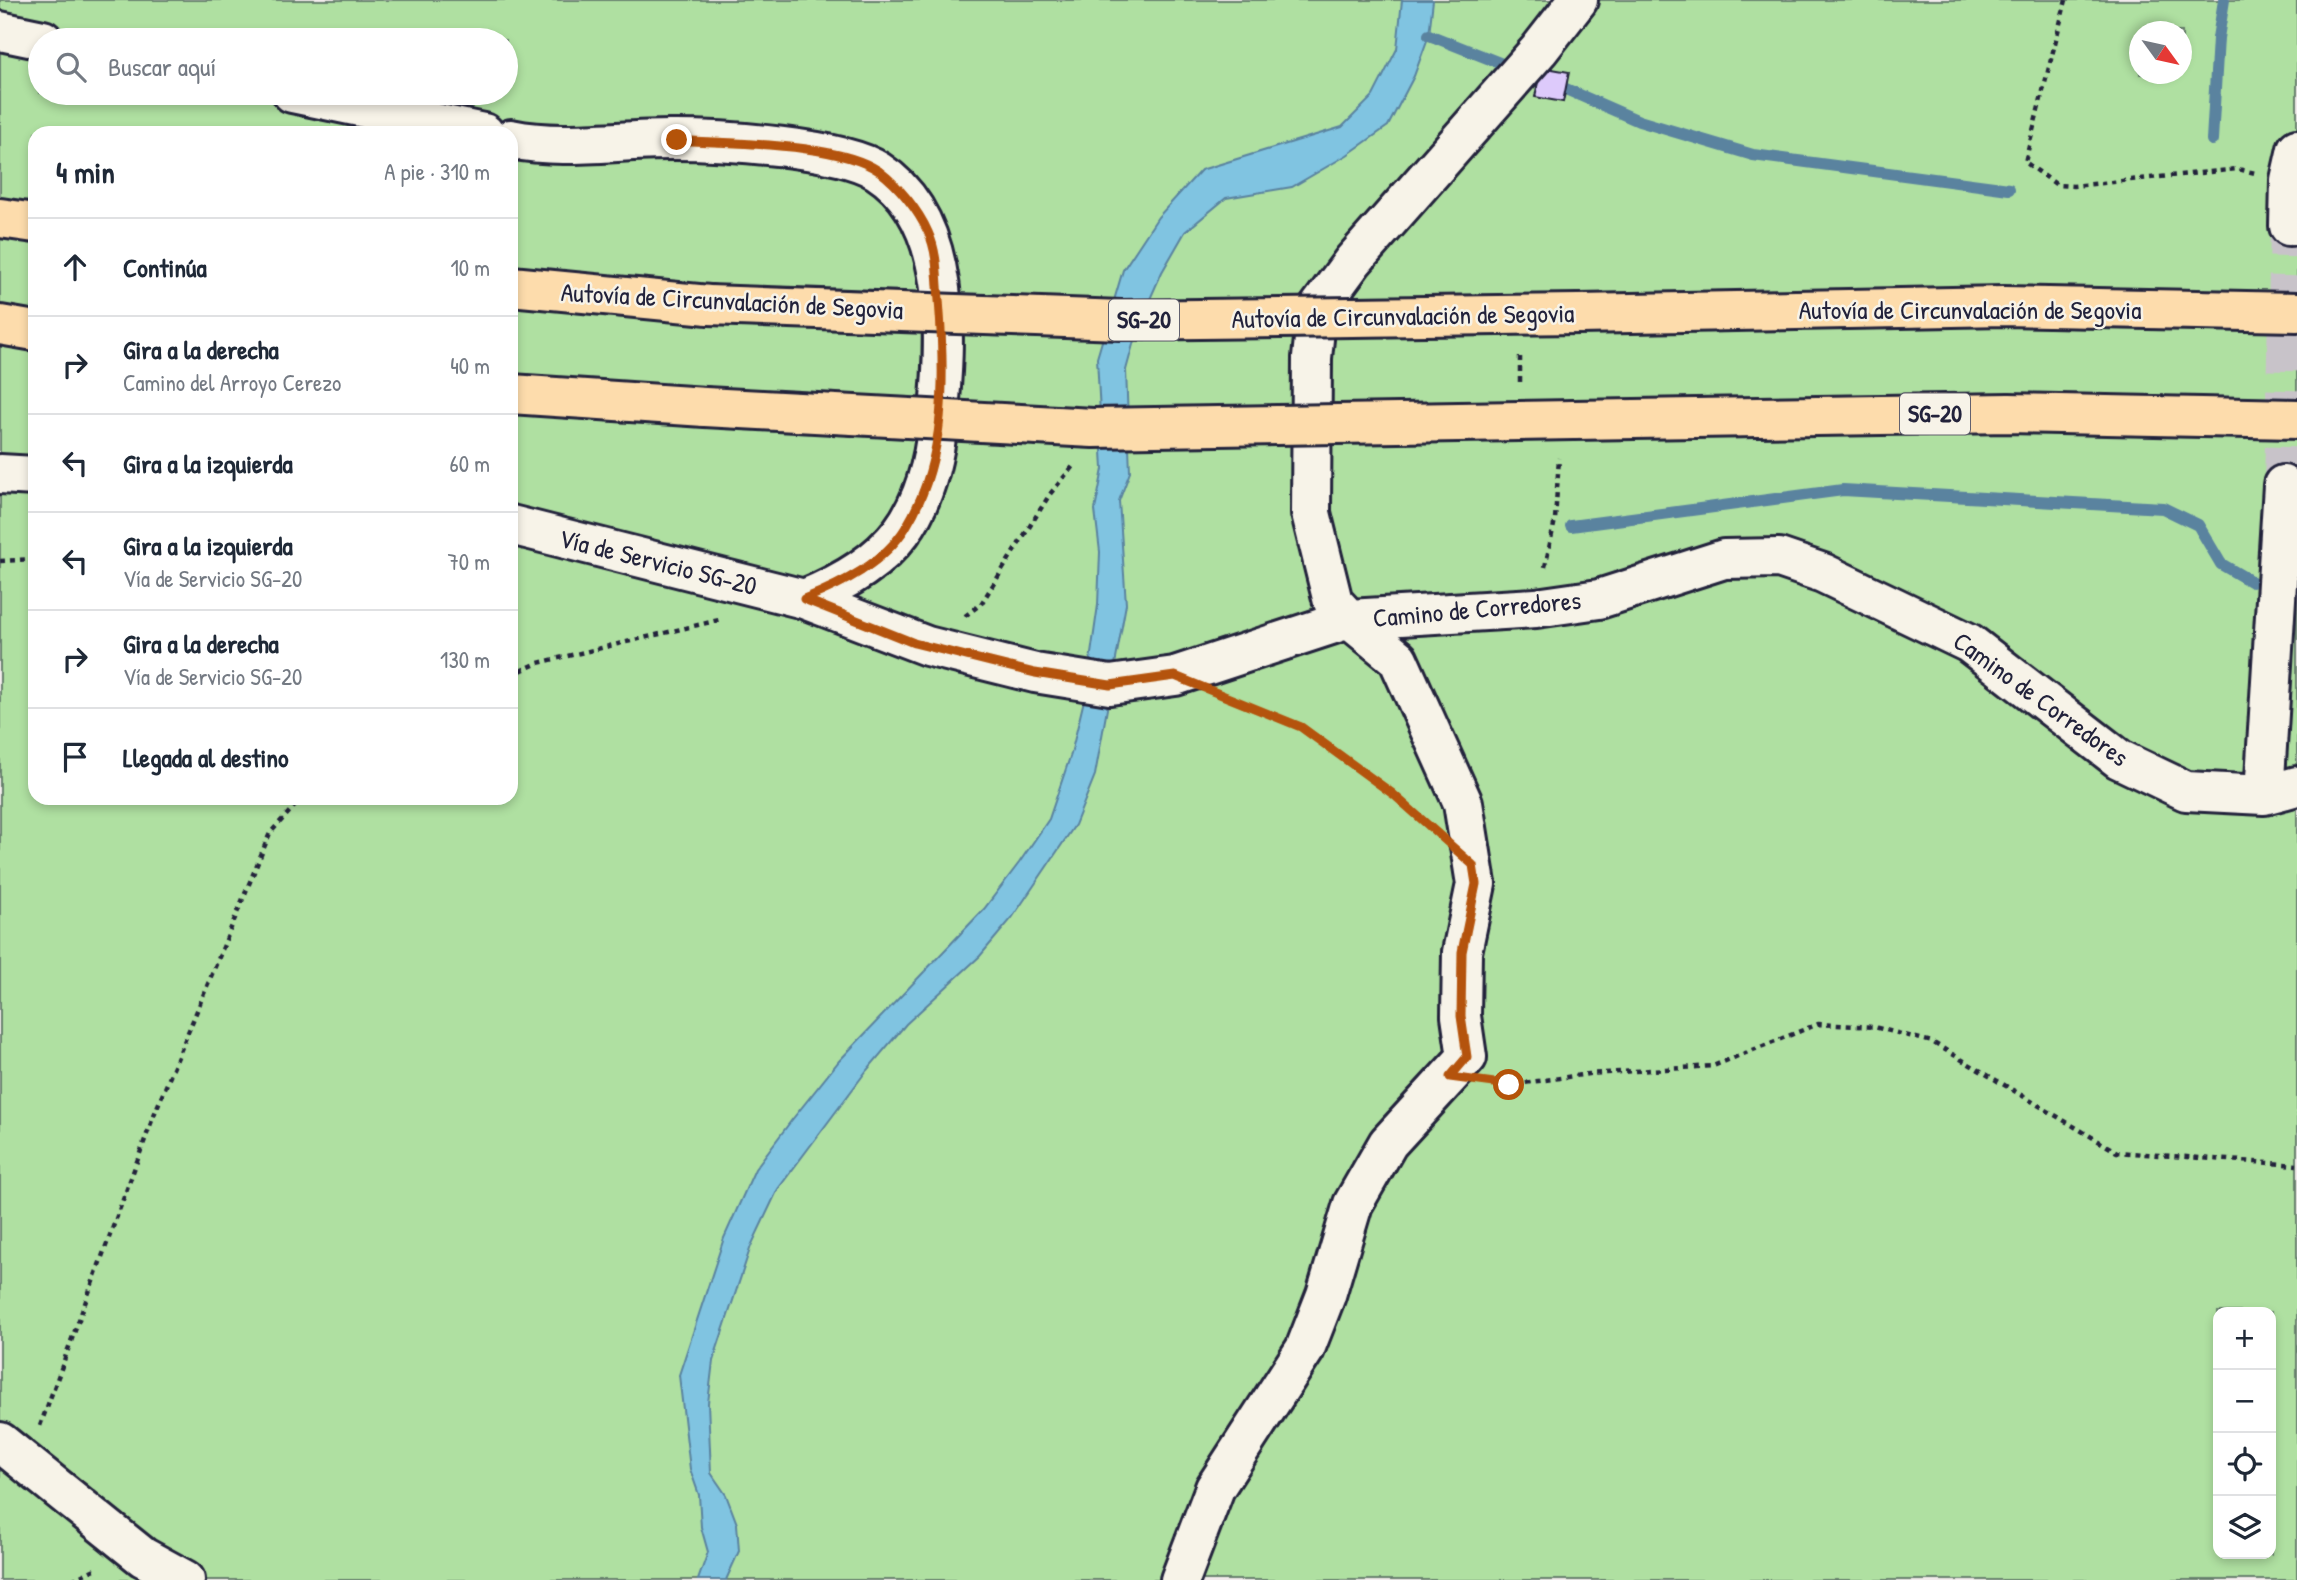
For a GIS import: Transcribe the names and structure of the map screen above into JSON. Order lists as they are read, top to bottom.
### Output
{
  "streets": {
    "highway": ["Autovía de Circunvalación de Segovia", "SG-20"],
    "street": ["Vía de Servicio SG-20", "Camino de Corredores"]
  },
  "crossings": [
    ["Vía de Servicio SG-20", "Camino de Corredores"]
  ],
  "north": "bottom right",
  "page": {
    "search": "Buscar aquí",
    "heading": ["4 min", "A pie · 310 m"],
    "list": [
      ["Continúa", "10 m"],
      ["Gira a la derecha", "Camino del Arroyo Cerezo", "40 m"],
      ["Gira a la izquierda", "60 m"],
      ["Gira a la izquierda", "Vía de Servicio SG-20", "70 m"],
      ["Gira a la derecha", "Vía de Servicio SG-20", "130 m"],
      "Llegada al destino"
    ],
    "map_buttons": ["+", "−"]
  }
}
